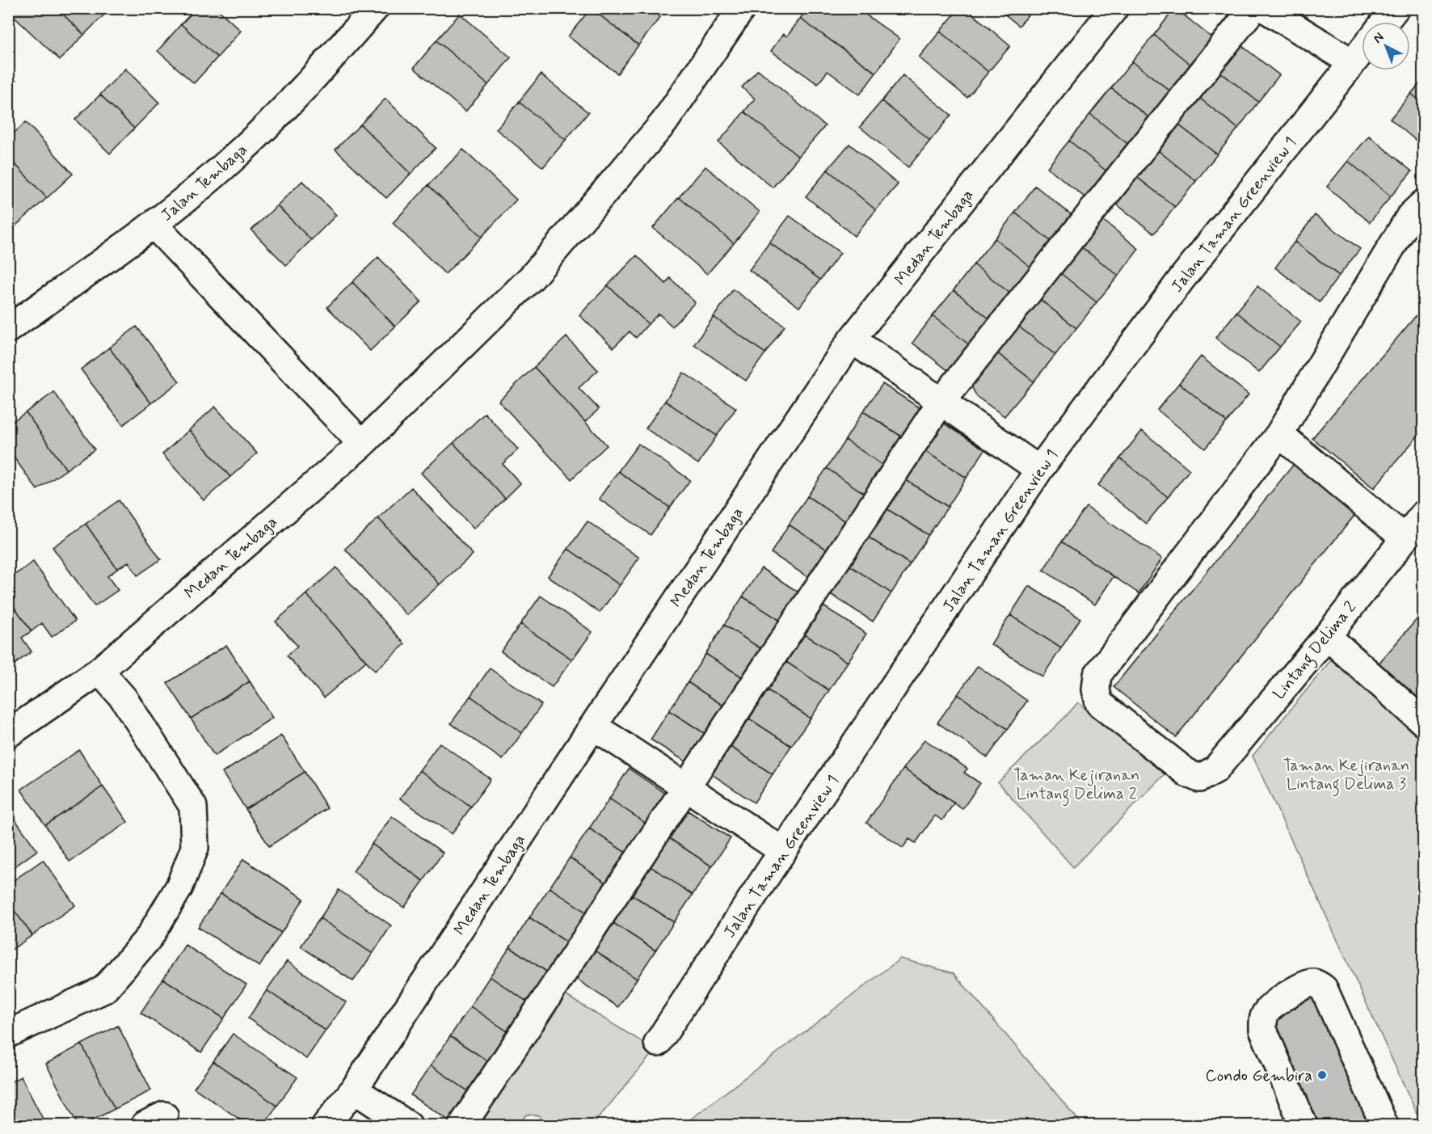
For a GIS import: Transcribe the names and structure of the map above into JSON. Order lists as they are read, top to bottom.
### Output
{
  "streets": {
    "street": [
      "Jalan Tembaga",
      "Jalan Taman Greenview 1",
      "Medan Tembaga",
      "Lintang Delima 2"
    ]
  },
  "parks": ["Taman Kejiranan Lintang Delima 3", "Taman Kejiranan Lintang Delima 2"],
  "places": ["Condo Gembira"],
  "north": "top left"
}
